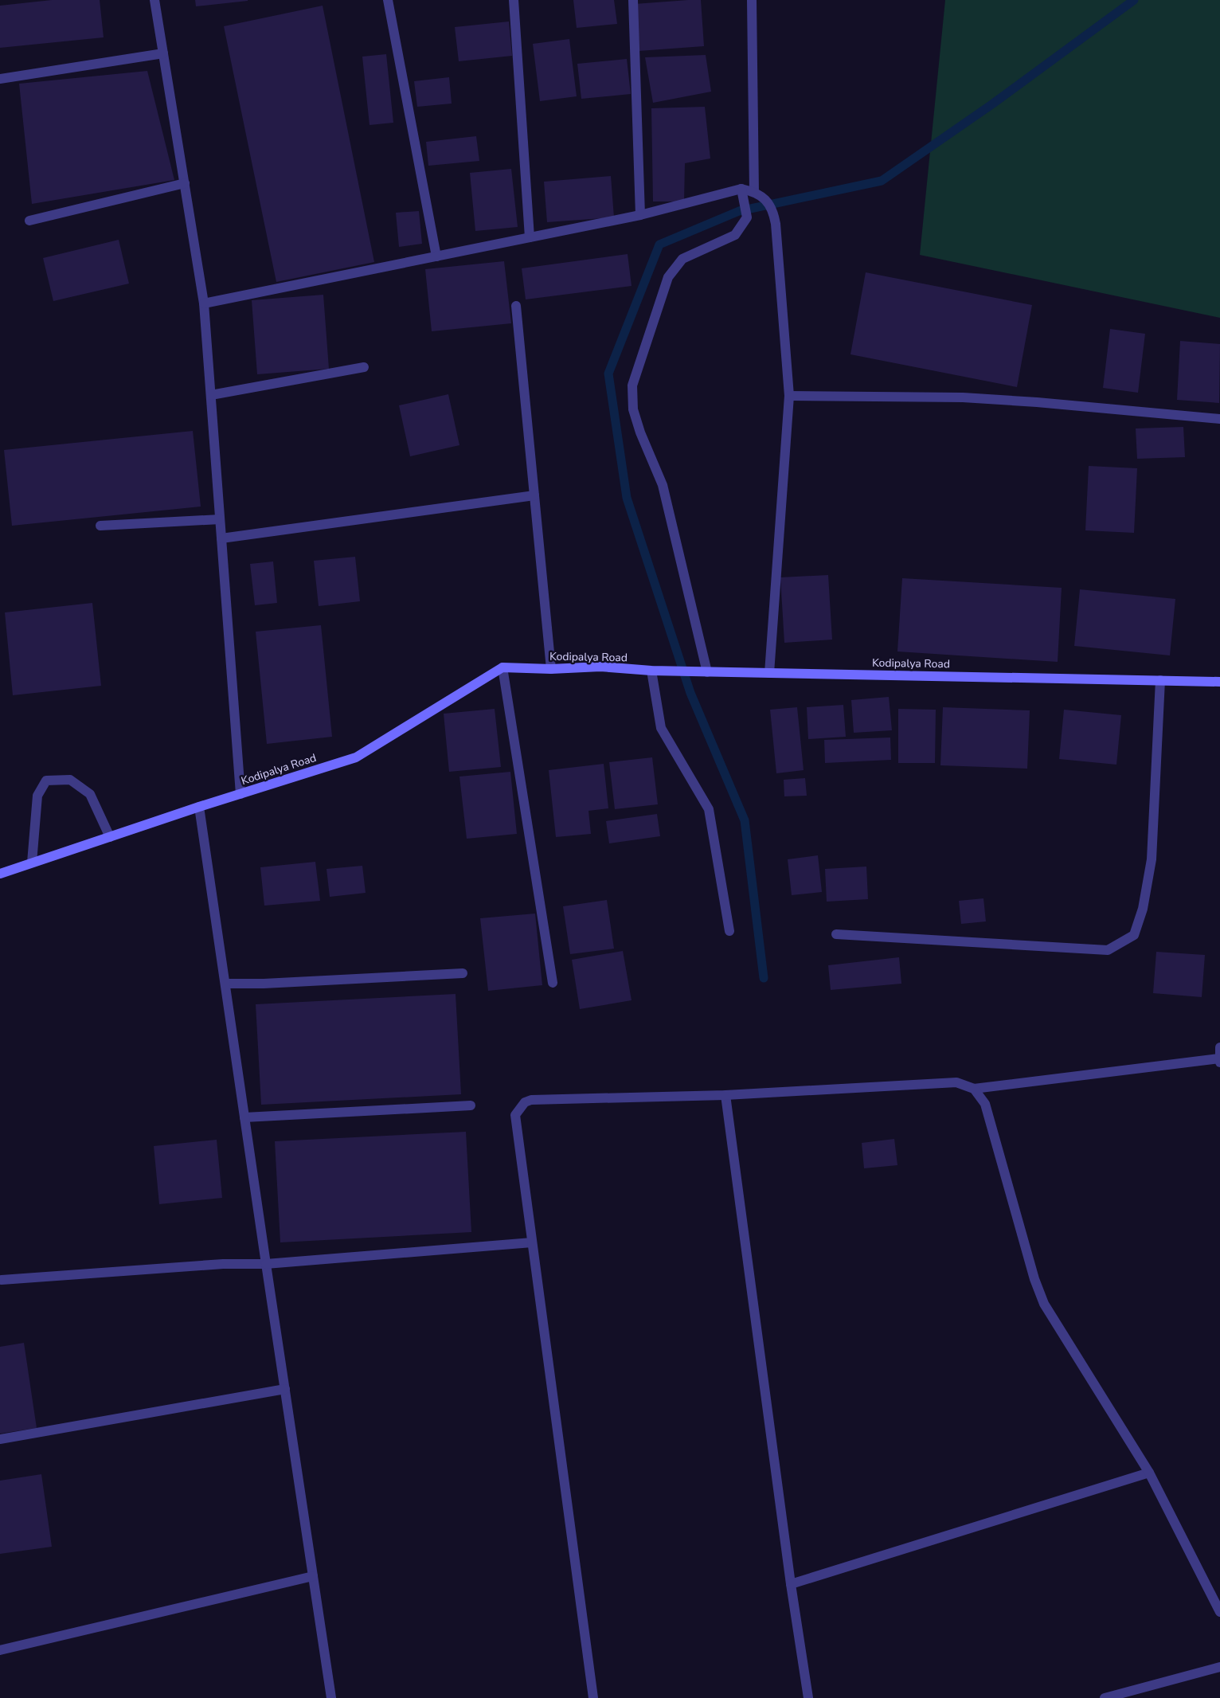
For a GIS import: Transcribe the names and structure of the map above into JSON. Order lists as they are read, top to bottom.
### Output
{
  "streets": {
    "main road": ["Kodipalya Road"]
  }
}
